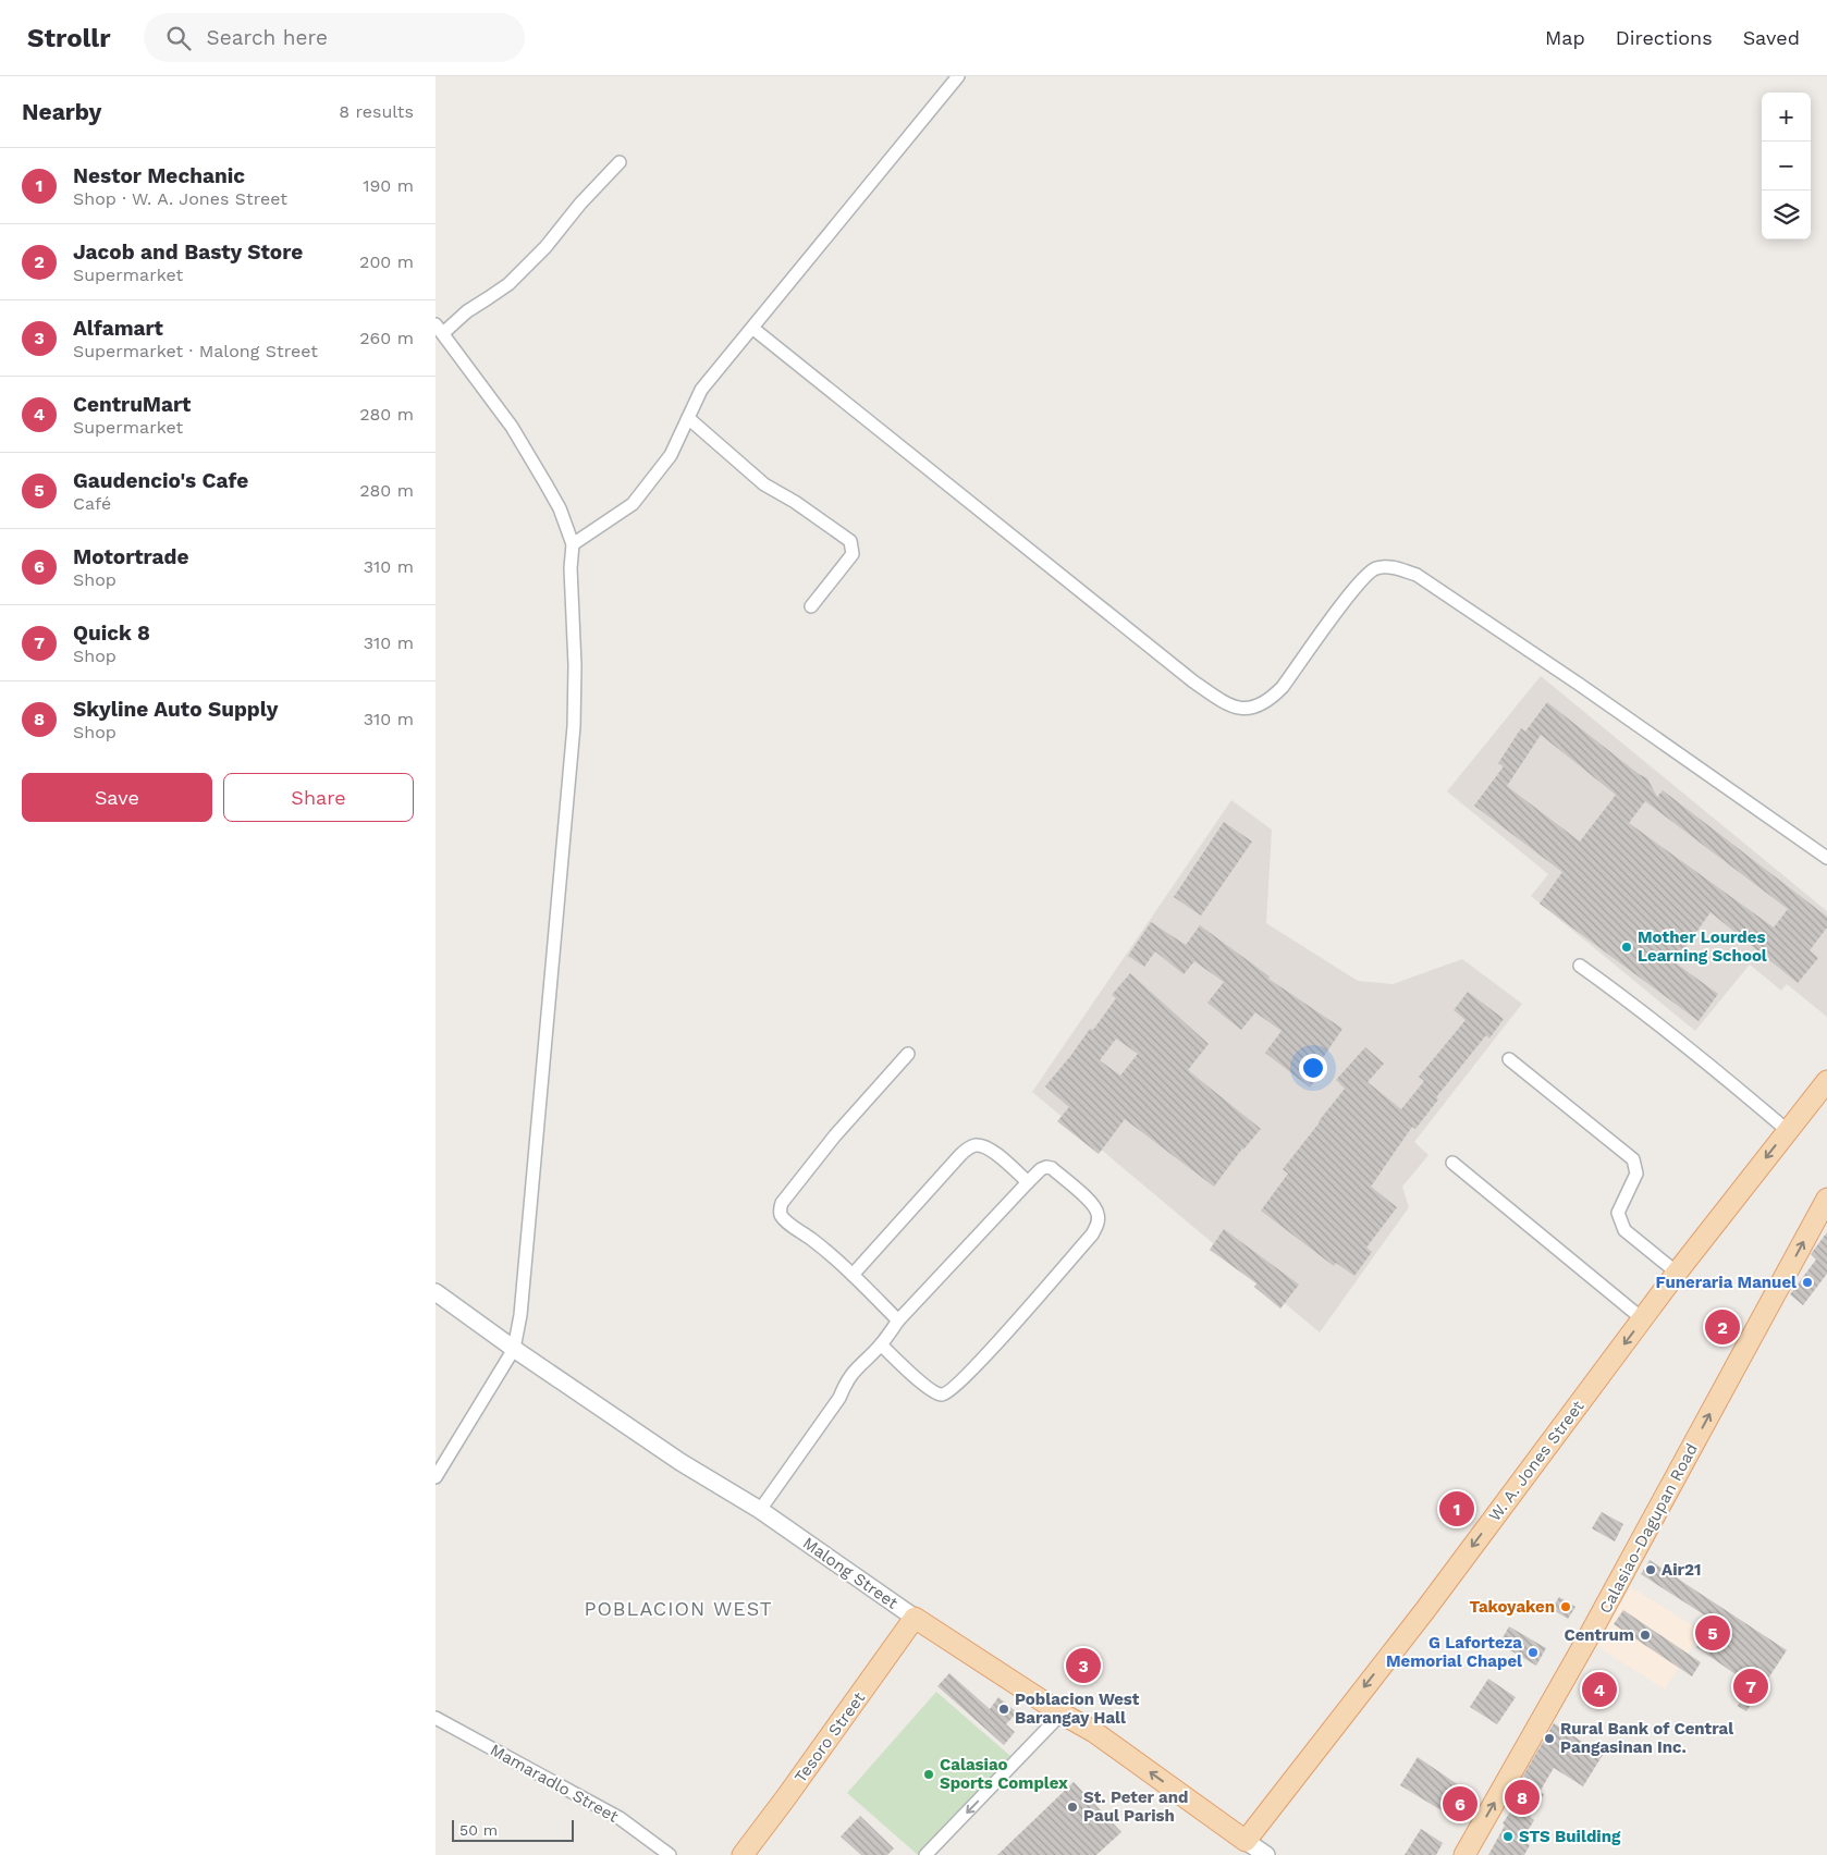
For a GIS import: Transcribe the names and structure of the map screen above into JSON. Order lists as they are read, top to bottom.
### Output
{
  "streets": {
    "main road": [
      "W. A. Jones Street",
      "Calasiao-Dagupan Road",
      "Malong Street",
      "Tesoro Street"
    ],
    "street": ["Mamaradlo Street"]
  },
  "crossings": [
    ["W. A. Jones Street", "Malong Street"],
    ["Malong Street", "Tesoro Street"]
  ],
  "one_way": ["W. A. Jones Street", "Calasiao-Dagupan Road"],
  "districts": ["POBLACION WEST"],
  "places": [
    "Mother Lourdes Learning School",
    "Funeraria Manuel",
    "Air21",
    "Takoyaken",
    "Centrum",
    "G Laforteza Memorial Chapel",
    "Poblacion West Barangay Hall",
    "Rural Bank of Central Pangasinan Inc.",
    "Calasiao Sports Complex",
    "St. Peter and Paul Parish",
    "STS Building"
  ],
  "scale_bar": "50 m",
  "page": {
    "header": "Strollr",
    "search": "Search here",
    "nav": ["Map", "Directions", "Saved"],
    "heading": ["Nearby", "8 results"],
    "map_buttons": ["+", "−"],
    "list": [
      {
        "mark": "1",
        "name": "Nestor Mechanic",
        "note": "Shop · W. A. Jones Street",
        "value": "190 m"
      },
      {
        "mark": "2",
        "name": "Jacob and Basty Store",
        "note": "Supermarket",
        "value": "200 m"
      },
      {
        "mark": "3",
        "name": "Alfamart",
        "note": "Supermarket · Malong Street",
        "value": "260 m"
      },
      {
        "mark": "4",
        "name": "CentruMart",
        "note": "Supermarket",
        "value": "280 m"
      },
      {
        "mark": "5",
        "name": "Gaudencio's Cafe",
        "note": "Café",
        "value": "280 m"
      },
      {
        "mark": "6",
        "name": "Motortrade",
        "note": "Shop",
        "value": "310 m"
      },
      {
        "mark": "7",
        "name": "Quick 8",
        "note": "Shop",
        "value": "310 m"
      },
      {
        "mark": "8",
        "name": "Skyline Auto Supply",
        "note": "Shop",
        "value": "310 m"
      }
    ],
    "buttons": ["Save", "Share"],
    "pins": [
      "2",
      "1",
      "5",
      "3",
      "7",
      "4",
      "8",
      "6"
    ],
    "scale": "50 m"
  }
}
